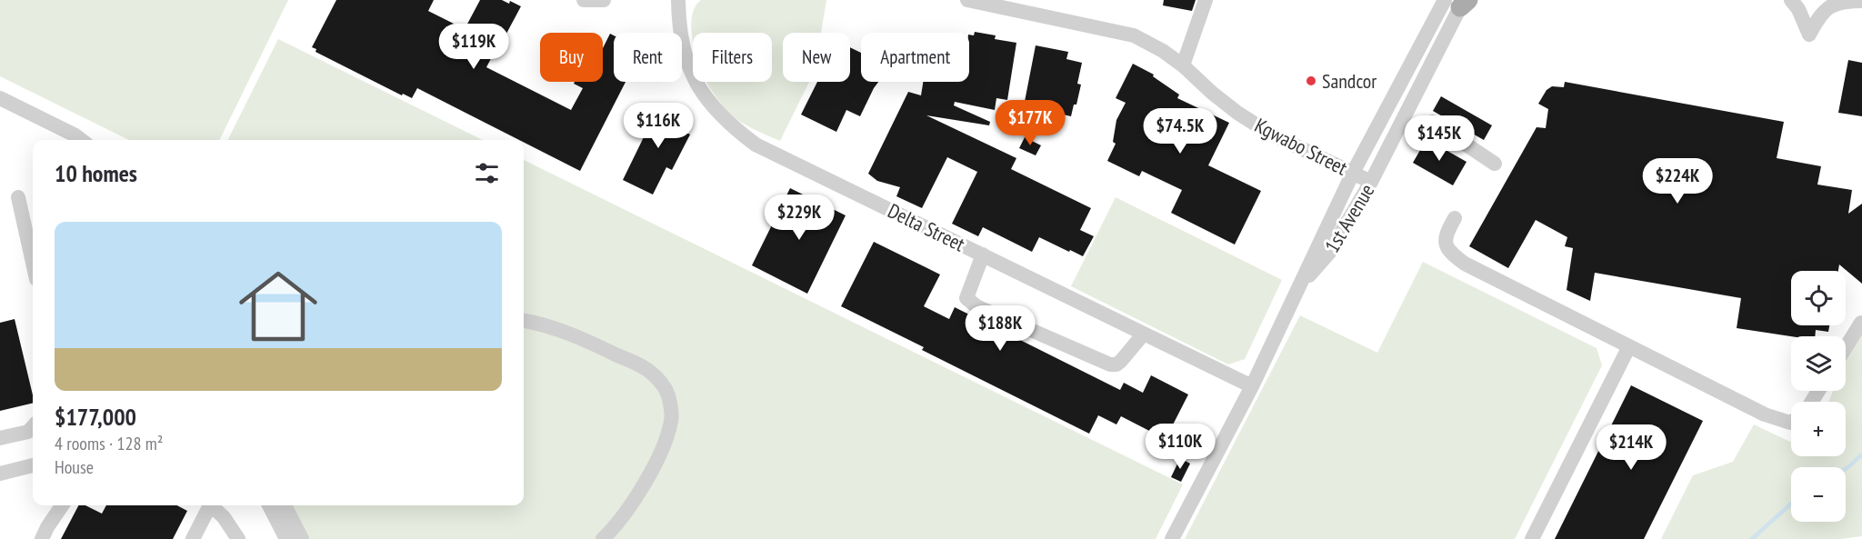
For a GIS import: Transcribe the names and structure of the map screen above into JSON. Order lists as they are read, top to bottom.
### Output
{
  "streets": {
    "street": ["Kgwabo Street", "1st Avenue", "Delta Street"]
  },
  "crossings": [
    ["Kgwabo Street", "1st Avenue"],
    ["1st Avenue", "Delta Street"]
  ],
  "places": ["Sandcor"],
  "page": {
    "price": [
      "$119K",
      "$177K",
      "$116K",
      "$74.5K",
      "$145K",
      "$224K",
      "$229K",
      "$188K",
      "$110K",
      "$214K"
    ],
    "chip": [
      "Buy",
      "Rent",
      "Filters",
      "New",
      "Apartment"
    ],
    "heading": "10 homes",
    "list": [
      {
        "name": "$177,000",
        "note": "4 rooms · 128 m² · House"
      }
    ],
    "map_buttons": ["+", "−"]
  }
}
